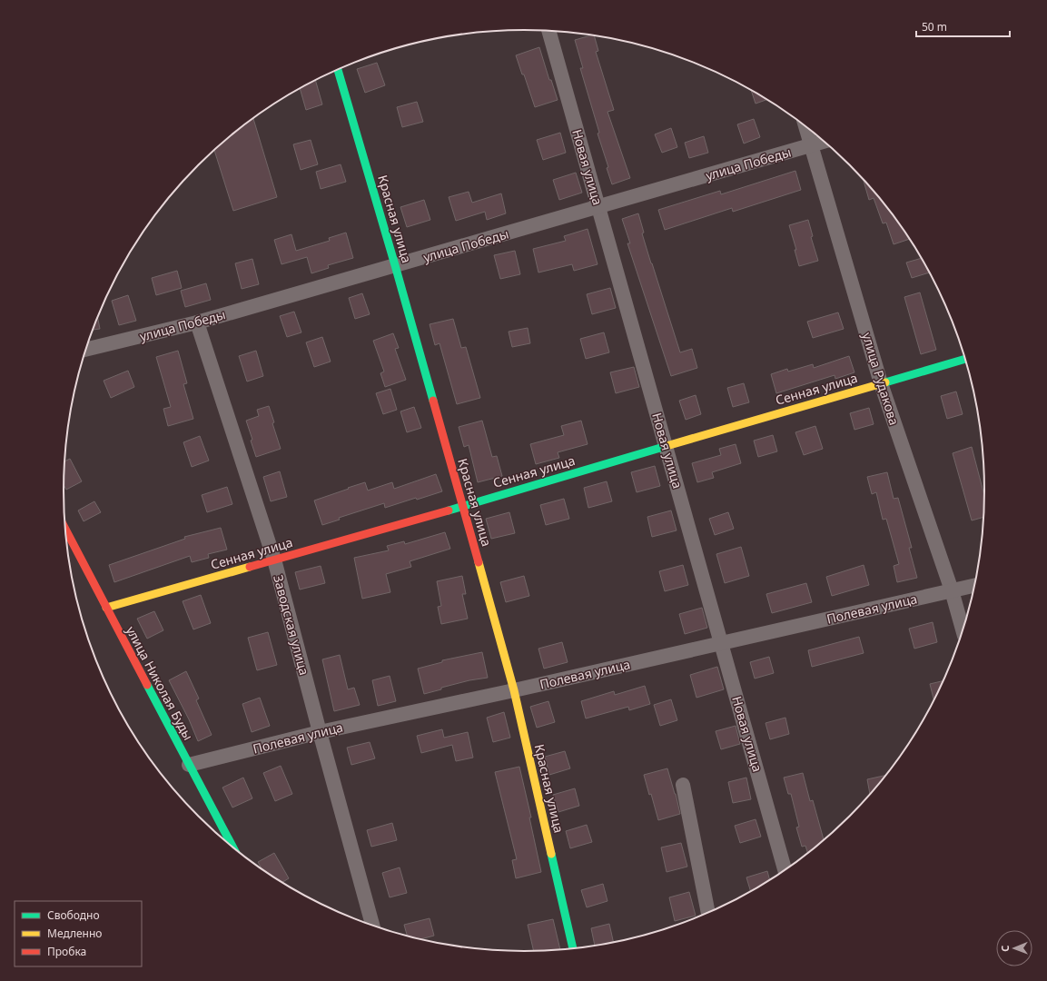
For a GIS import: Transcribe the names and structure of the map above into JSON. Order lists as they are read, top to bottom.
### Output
{
  "streets": {
    "street": [
      "улица Победы",
      "Новая улица",
      "Красная улица",
      "улица Рудакова",
      "Сенная улица",
      "Полевая улица",
      "Заводская улица",
      "улица Николая Буды"
    ]
  },
  "crossings": [
    ["улица Победы", "Новая улица"],
    ["улица Победы", "Красная улица"],
    ["улица Победы", "улица Рудакова"],
    ["улица Победы", "Заводская улица"],
    ["Новая улица", "Сенная улица"],
    ["Новая улица", "Полевая улица"],
    ["Красная улица", "Сенная улица"],
    ["Красная улица", "Полевая улица"],
    ["улица Рудакова", "Сенная улица"],
    ["улица Рудакова", "Полевая улица"],
    ["Сенная улица", "Заводская улица"],
    ["Сенная улица", "улица Николая Буды"],
    ["Полевая улица", "Заводская улица"],
    ["Полевая улица", "улица Николая Буды"]
  ],
  "legend": ["Свободно", "Медленно", "Пробка"],
  "scale_bar": "50 m",
  "north": "left"
}
